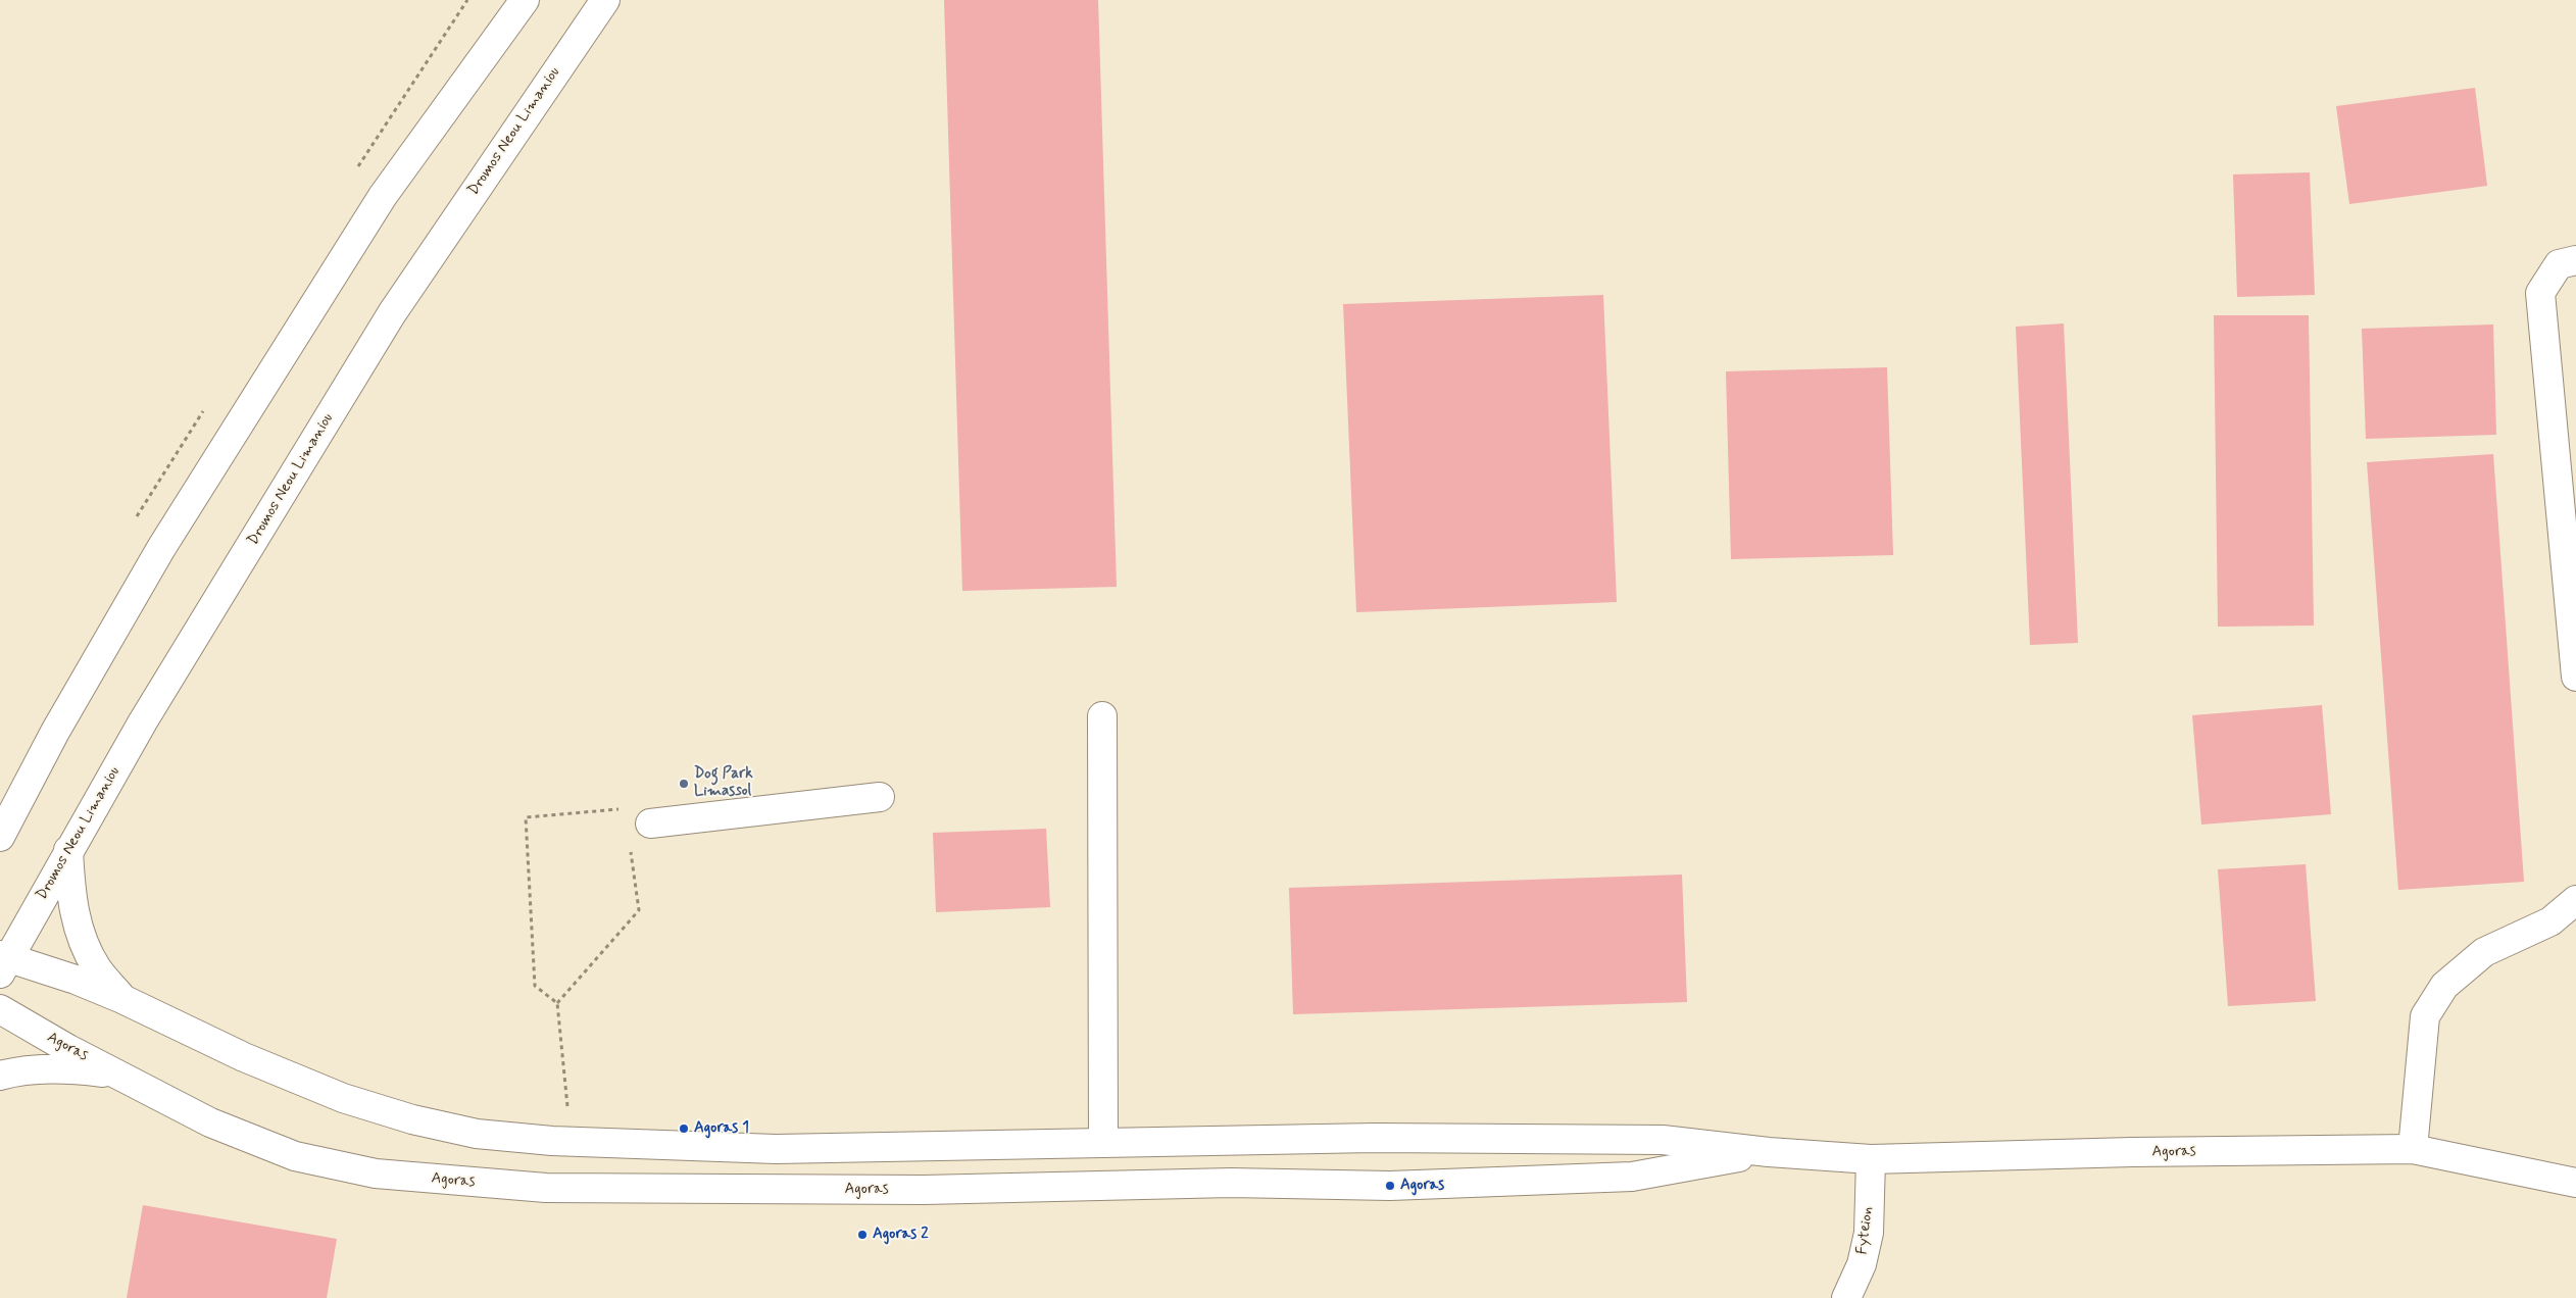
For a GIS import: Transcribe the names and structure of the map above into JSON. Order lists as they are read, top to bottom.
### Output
{
  "streets": {
    "main road": ["Dromos Neou Limaniou", "Agoras", "Fyteion"]
  },
  "crossings": [
    ["Dromos Neou Limaniou", "Agoras"],
    ["Agoras", "Fyteion"]
  ],
  "places": [
    "Dog Park Limassol",
    "Agoras 1",
    "Agoras",
    "Agoras 2"
  ]
}
